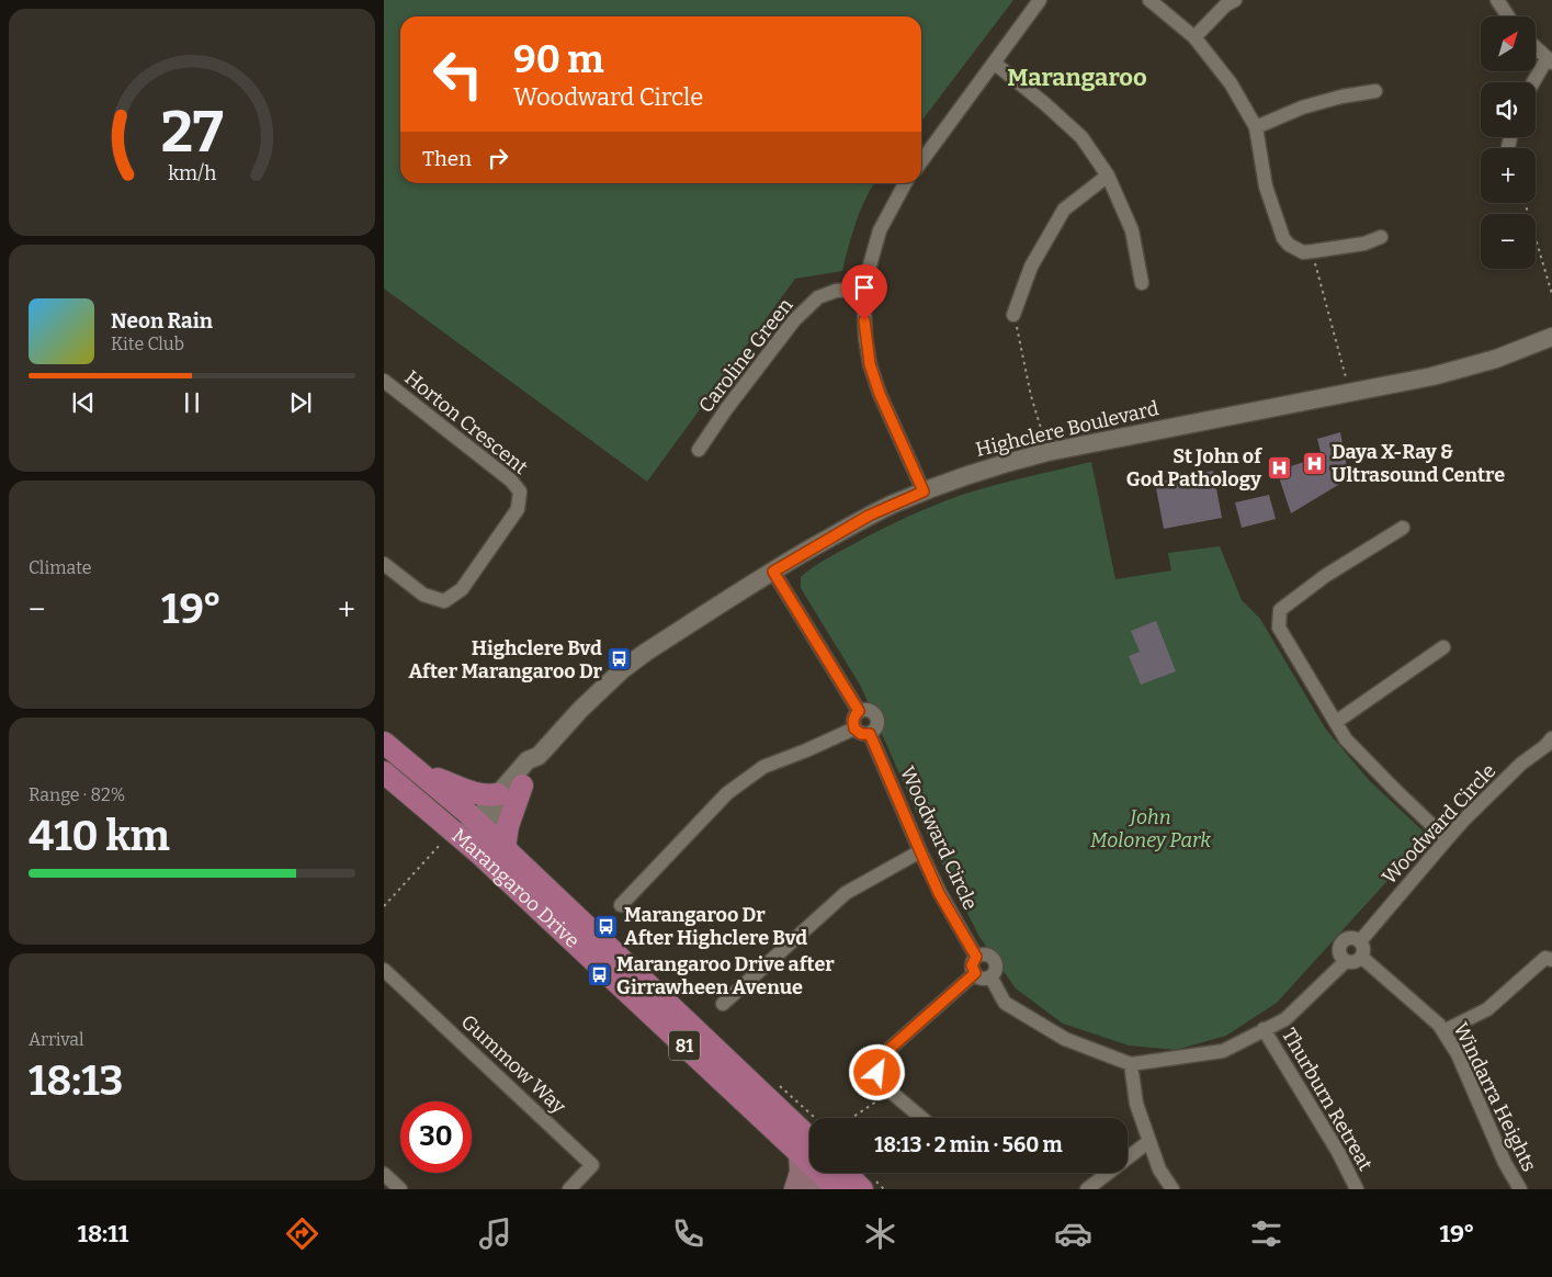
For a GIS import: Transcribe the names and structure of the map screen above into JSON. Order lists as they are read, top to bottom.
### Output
{
  "streets": {
    "main road": ["Marangaroo Drive", "81"],
    "street": [
      "Caroline Green",
      "Horton Crescent",
      "Highclere Boulevard",
      "Woodward Circle",
      "Gummow Way",
      "Windarra Heights",
      "Thurburn Retreat"
    ]
  },
  "crossings": [
    ["Highclere Boulevard", "Marangaroo Drive"],
    ["Woodward Circle", "Windarra Heights"]
  ],
  "districts": ["Marangaroo"],
  "parks": ["John Moloney Park"],
  "places": {
    "hospital": ["Daya X-Ray & Ultrasound Centre", "St John of God Pathology"],
    "bus stop": ["Highclere Bvd After Marangaroo Dr", "Marangaroo Dr After Highclere Bvd", "Marangaroo Drive after Girrawheen Avenue"]
  },
  "north": "top right",
  "page": {
    "map_buttons": ["+", "−"],
    "turn": ["90 m", "Woodward Circle"],
    "then": "Then",
    "song": ["Neon Rain", "Kite Club"],
    "tile": [
      "Climate",
      ["Range · 82%", "410 km"],
      ["Arrival", "18:13"]
    ],
    "heat": ["−", "19°", "+"],
    "limit": "30",
    "trip": "18:13 · 2 min · 560 m",
    "tabs": ["18:11", "19°"],
    "gauge": ["27", "km/h"]
  }
}
